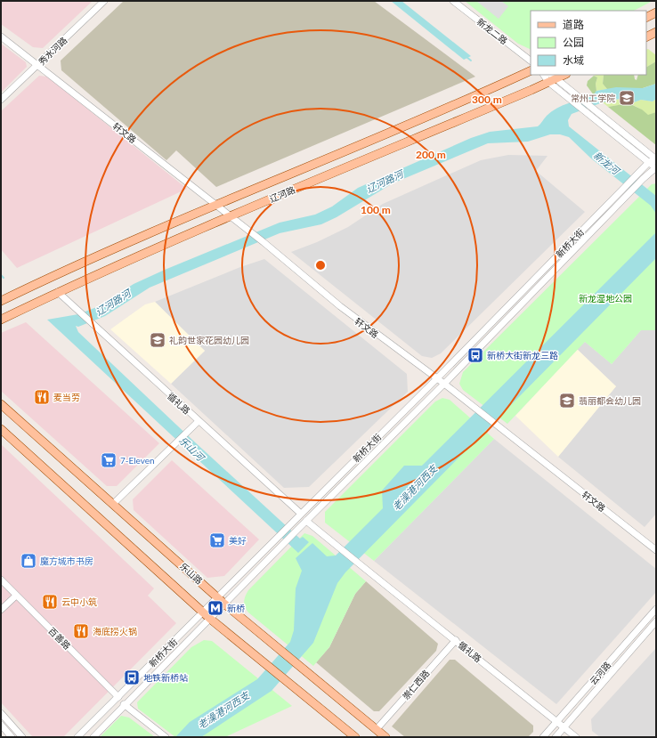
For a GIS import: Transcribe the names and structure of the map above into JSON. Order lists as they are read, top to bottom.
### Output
{
  "streets": {
    "main road": ["辽河路", "乐山路"],
    "street": [
      "新龙二路",
      "秀水河路",
      "轩文路",
      "新桥大街",
      "循礼路",
      "百善路",
      "云河路",
      "崇仁西路"
    ]
  },
  "crossings": [
    ["秀水河路", "轩文路"],
    ["轩文路", "辽河路"],
    ["轩文路", "新桥大街"],
    ["辽河路", "循礼路"],
    ["新桥大街", "循礼路"],
    ["新桥大街", "乐山路"],
    ["新桥大街", "百善路"],
    ["循礼路", "云河路"],
    ["循礼路", "崇仁西路"],
    ["乐山路", "崇仁西路"]
  ],
  "water": [
    "新龙河",
    "辽河路河",
    "乐山河",
    "老澡港河西支"
  ],
  "parks": ["新龙湿地公园"],
  "places": {
    "school or university": ["常州工学院", "礼韵世家花园幼儿园", "翡丽都会幼儿园"],
    "bus stop": ["新桥大街新龙三路", "地铁新桥站"],
    "restaurant": ["麦当劳", "云中小筑", "海底捞火锅"],
    "supermarket": ["7-Eleven", "美好"],
    "shop": ["魔方城市书房"],
    "metro station": ["新桥"]
  },
  "legend": ["道路", "公园", "水域"],
  "rings": ["300 m", "200 m", "100 m"]
}
